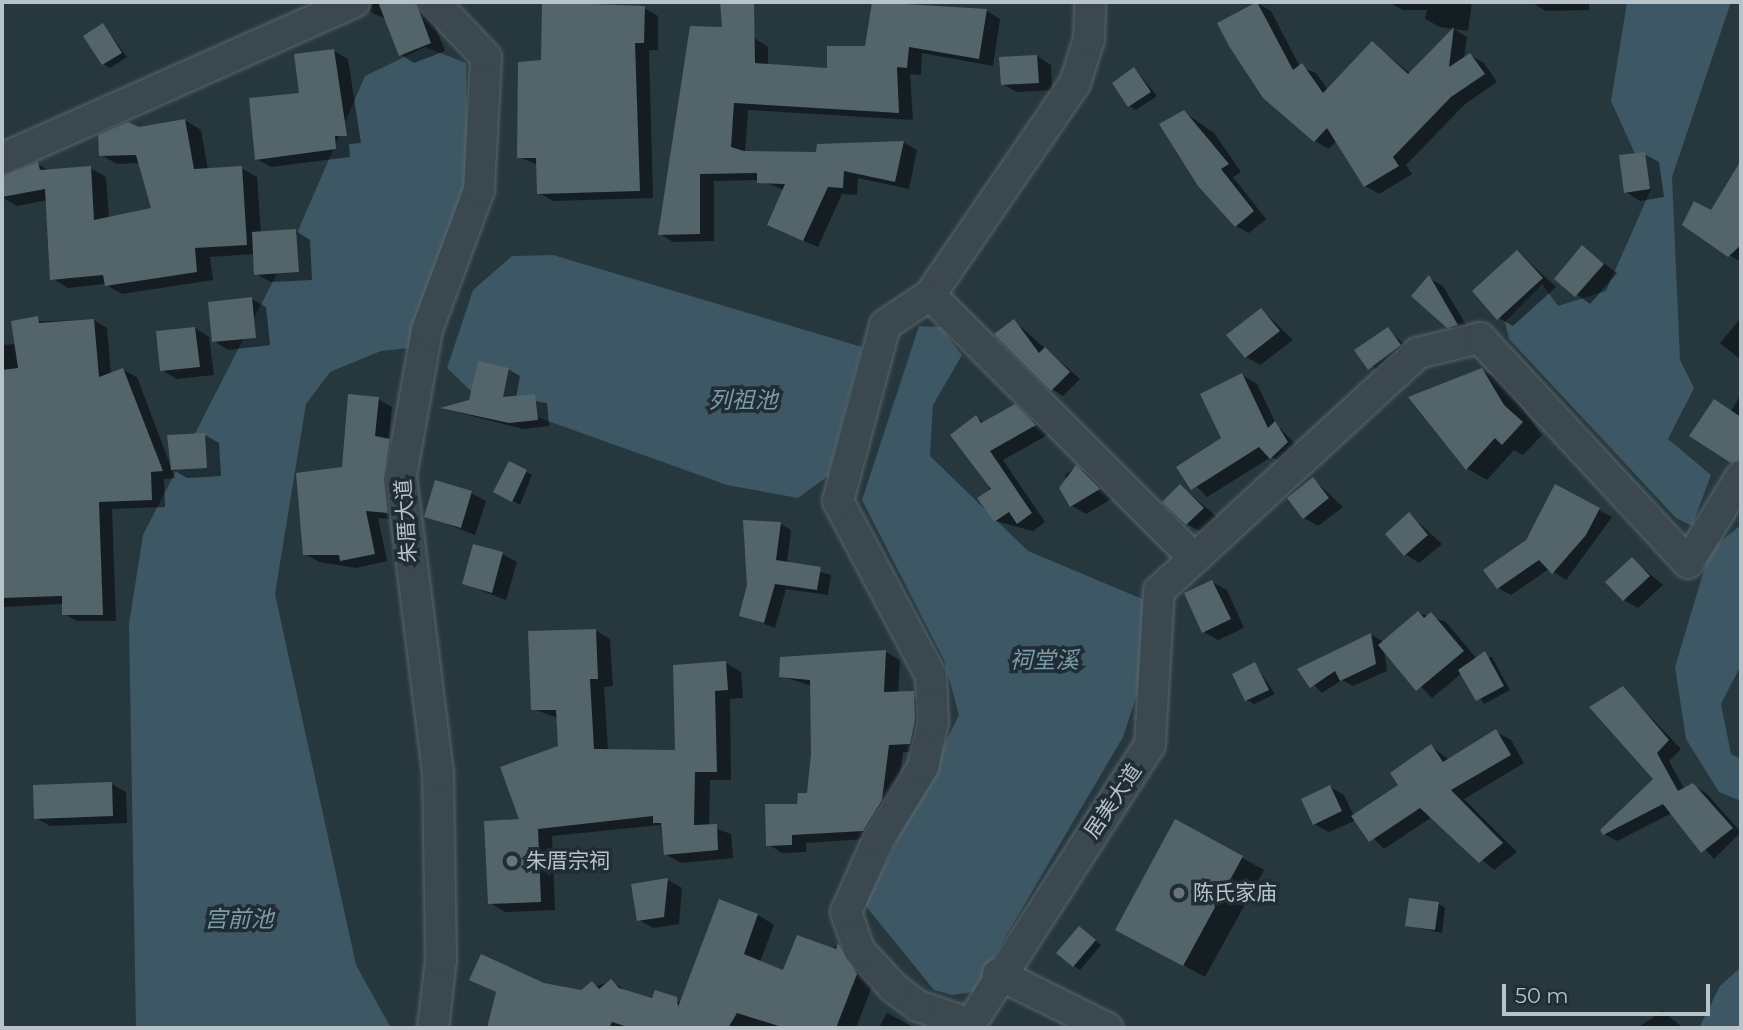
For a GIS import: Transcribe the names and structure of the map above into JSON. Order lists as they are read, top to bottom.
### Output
{
  "streets": {
    "street": ["朱厝大道", "居美大道"]
  },
  "water": ["列祖池", "祠堂溪", "宫前池"],
  "places": ["朱厝宗祠", "陈氏家庙"],
  "scale_bar": "50 m"
}
